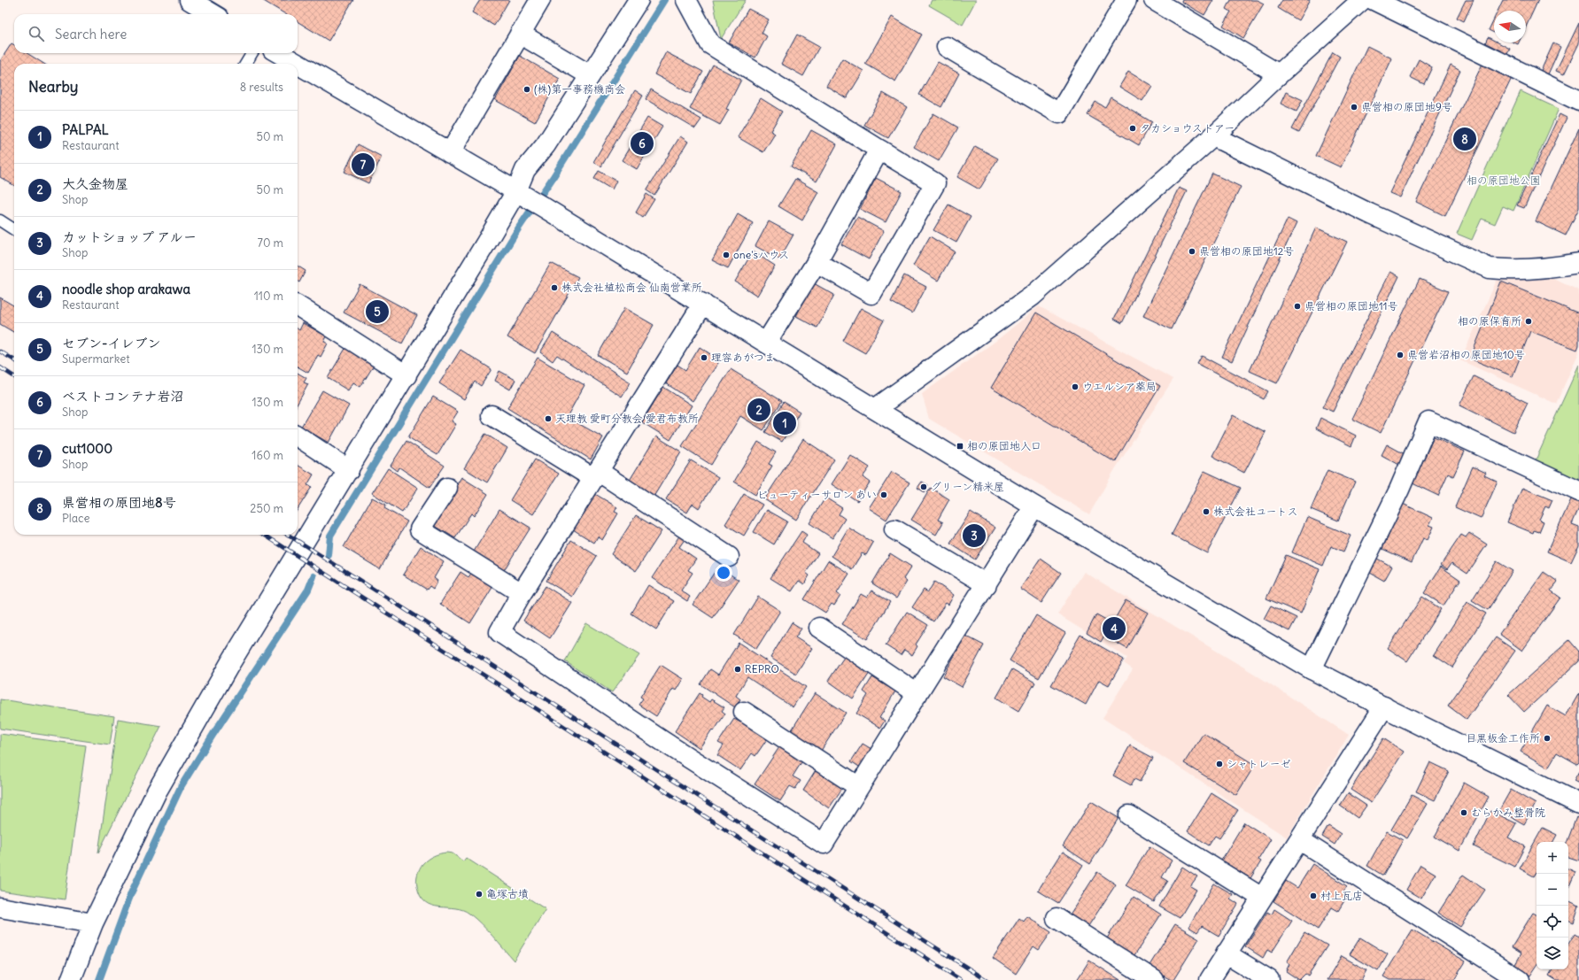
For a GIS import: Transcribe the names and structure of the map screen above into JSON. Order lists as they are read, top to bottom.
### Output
{
  "parks": ["相の原団地公園"],
  "places": {
    "other": [
      "(株)第一事務機商会",
      "県営相の原団地9号",
      "タカショウストアー",
      "県営相の原団地12号",
      "one'sハウス",
      "株式会社植松商会 仙南営業所",
      "県営相の原団地11号",
      "相の原保育所",
      "県営岩沼相の原団地10号",
      "理容あがつま",
      "ウエルシア薬局",
      "天理教 愛町分教会 愛君布教所",
      "グリーン精米屋",
      "ビューティーサロン あい",
      "株式会社ユートス",
      "REPRO",
      "目黒板金工作所",
      "シャトレーゼ",
      "むらかみ整骨院",
      "亀塚古墳",
      "村上瓦店"
    ],
    "transit": ["相の原団地入口"]
  },
  "north": "left",
  "page": {
    "search": "Search here",
    "heading": ["Nearby", "8 results"],
    "list": [
      {
        "mark": "1",
        "name": "PALPAL",
        "note": "Restaurant",
        "value": "50 m"
      },
      {
        "mark": "2",
        "name": "大久金物屋",
        "note": "Shop",
        "value": "50 m"
      },
      {
        "mark": "3",
        "name": "カットショップ アルー",
        "note": "Shop",
        "value": "70 m"
      },
      {
        "mark": "4",
        "name": "noodle shop arakawa",
        "note": "Restaurant",
        "value": "110 m"
      },
      {
        "mark": "5",
        "name": "セブン-イレブン",
        "note": "Supermarket",
        "value": "130 m"
      },
      {
        "mark": "6",
        "name": "ベストコンテナ岩沼",
        "note": "Shop",
        "value": "130 m"
      },
      {
        "mark": "7",
        "name": "cut1000",
        "note": "Shop",
        "value": "160 m"
      },
      {
        "mark": "8",
        "name": "県営相の原団地8号",
        "note": "Place",
        "value": "250 m"
      }
    ],
    "pins": [
      "8",
      "6",
      "7",
      "5",
      "2",
      "1",
      "3",
      "4"
    ],
    "map_buttons": ["+", "−"]
  }
}
